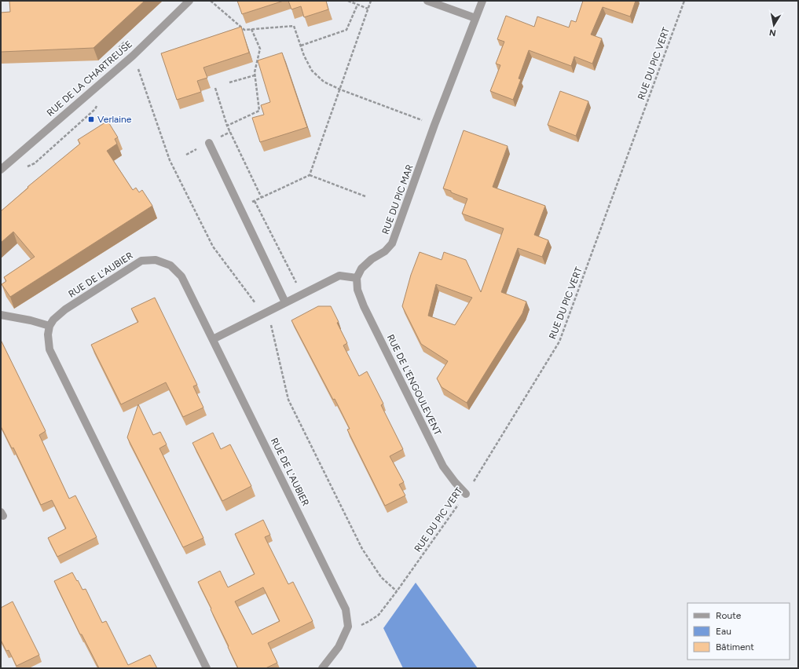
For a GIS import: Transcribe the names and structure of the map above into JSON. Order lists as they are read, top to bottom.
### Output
{
  "streets": {
    "street": [
      "RUE DE LA CHARTREUSE",
      "RUE DU PIC MAR",
      "RUE DE L'AUBIER",
      "RUE DE L'ENGOULEVENT"
    ],
    "path": ["RUE DU PIC VERT"]
  },
  "crossings": [
    ["RUE DU PIC VERT", "RUE DE L'AUBIER"],
    ["RUE DU PIC VERT", "RUE DE L'ENGOULEVENT"],
    ["RUE DU PIC MAR", "RUE DE L'ENGOULEVENT"]
  ],
  "places": {
    "transit": ["Verlaine"]
  },
  "legend": ["Route", "Eau", "Bâtiment"],
  "north": "bottom"
}
